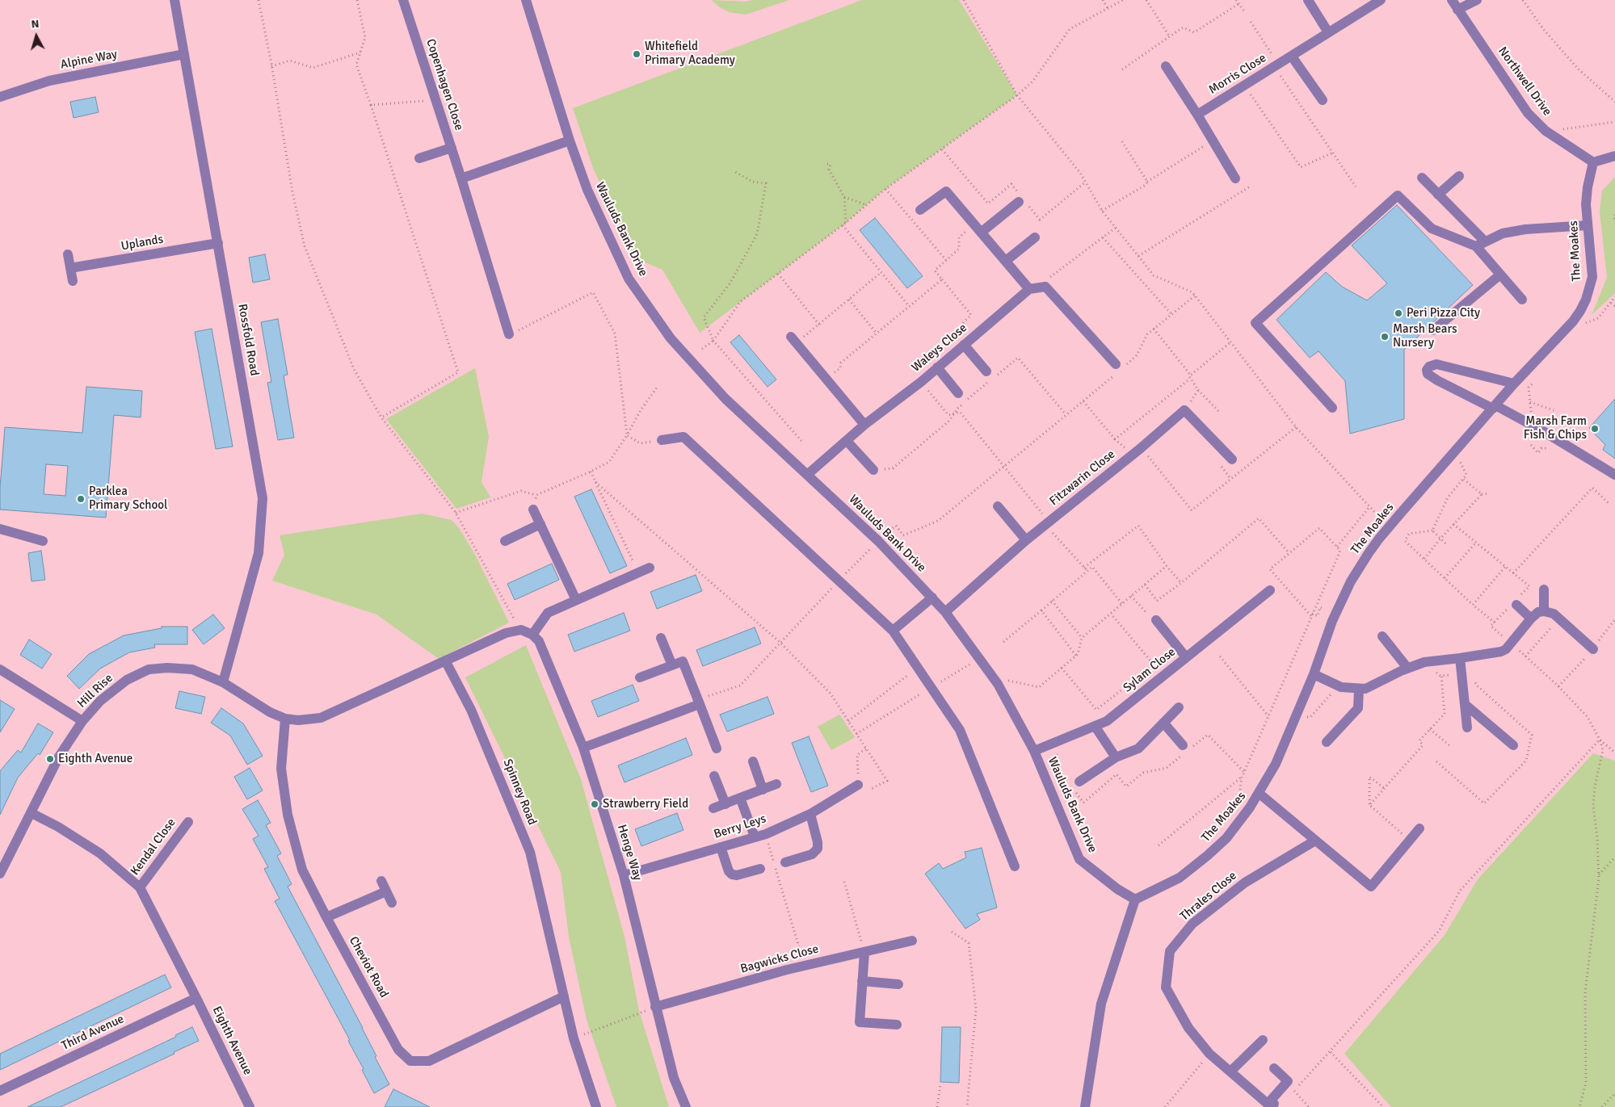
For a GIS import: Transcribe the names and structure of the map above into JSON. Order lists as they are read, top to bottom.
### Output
{
  "streets": {
    "street": [
      "Alpine Way",
      "Morris Close",
      "Northwell Drive",
      "Copenhagen Close",
      "Wauluds Bank Drive",
      "Uplands",
      "The Moakes",
      "Rossfold Road",
      "Waleys Close",
      "Fitzwarin Close",
      "Sylam Close",
      "Hill Rise",
      "Spinney Road",
      "Berry Leys",
      "Kendal Close",
      "Henge Way",
      "Thrales Close",
      "Bagwicks Close",
      "Cheviot Road",
      "Third Avenue",
      "Eighth Avenue"
    ]
  },
  "crossings": [
    ["Alpine Way", "Rossfold Road"],
    ["Northwell Drive", "The Moakes"],
    ["Wauluds Bank Drive", "The Moakes"],
    ["Wauluds Bank Drive", "Waleys Close"],
    ["Wauluds Bank Drive", "Fitzwarin Close"],
    ["Wauluds Bank Drive", "Sylam Close"],
    ["Uplands", "Rossfold Road"],
    ["Rossfold Road", "Hill Rise"],
    ["Hill Rise", "Cheviot Road"],
    ["Hill Rise", "Eighth Avenue"],
    ["Spinney Road", "Cheviot Road"],
    ["Berry Leys", "Henge Way"],
    ["Kendal Close", "Eighth Avenue"],
    ["Henge Way", "Bagwicks Close"],
    ["Third Avenue", "Eighth Avenue"]
  ],
  "places": [
    "Whitefield Primary Academy",
    "Peri Pizza City",
    "Marsh Bears Nursery",
    "Marsh Farm Fish & Chips",
    "Parklea Primary School",
    "Eighth Avenue",
    "Strawberry Field"
  ],
  "north": "top"
}
